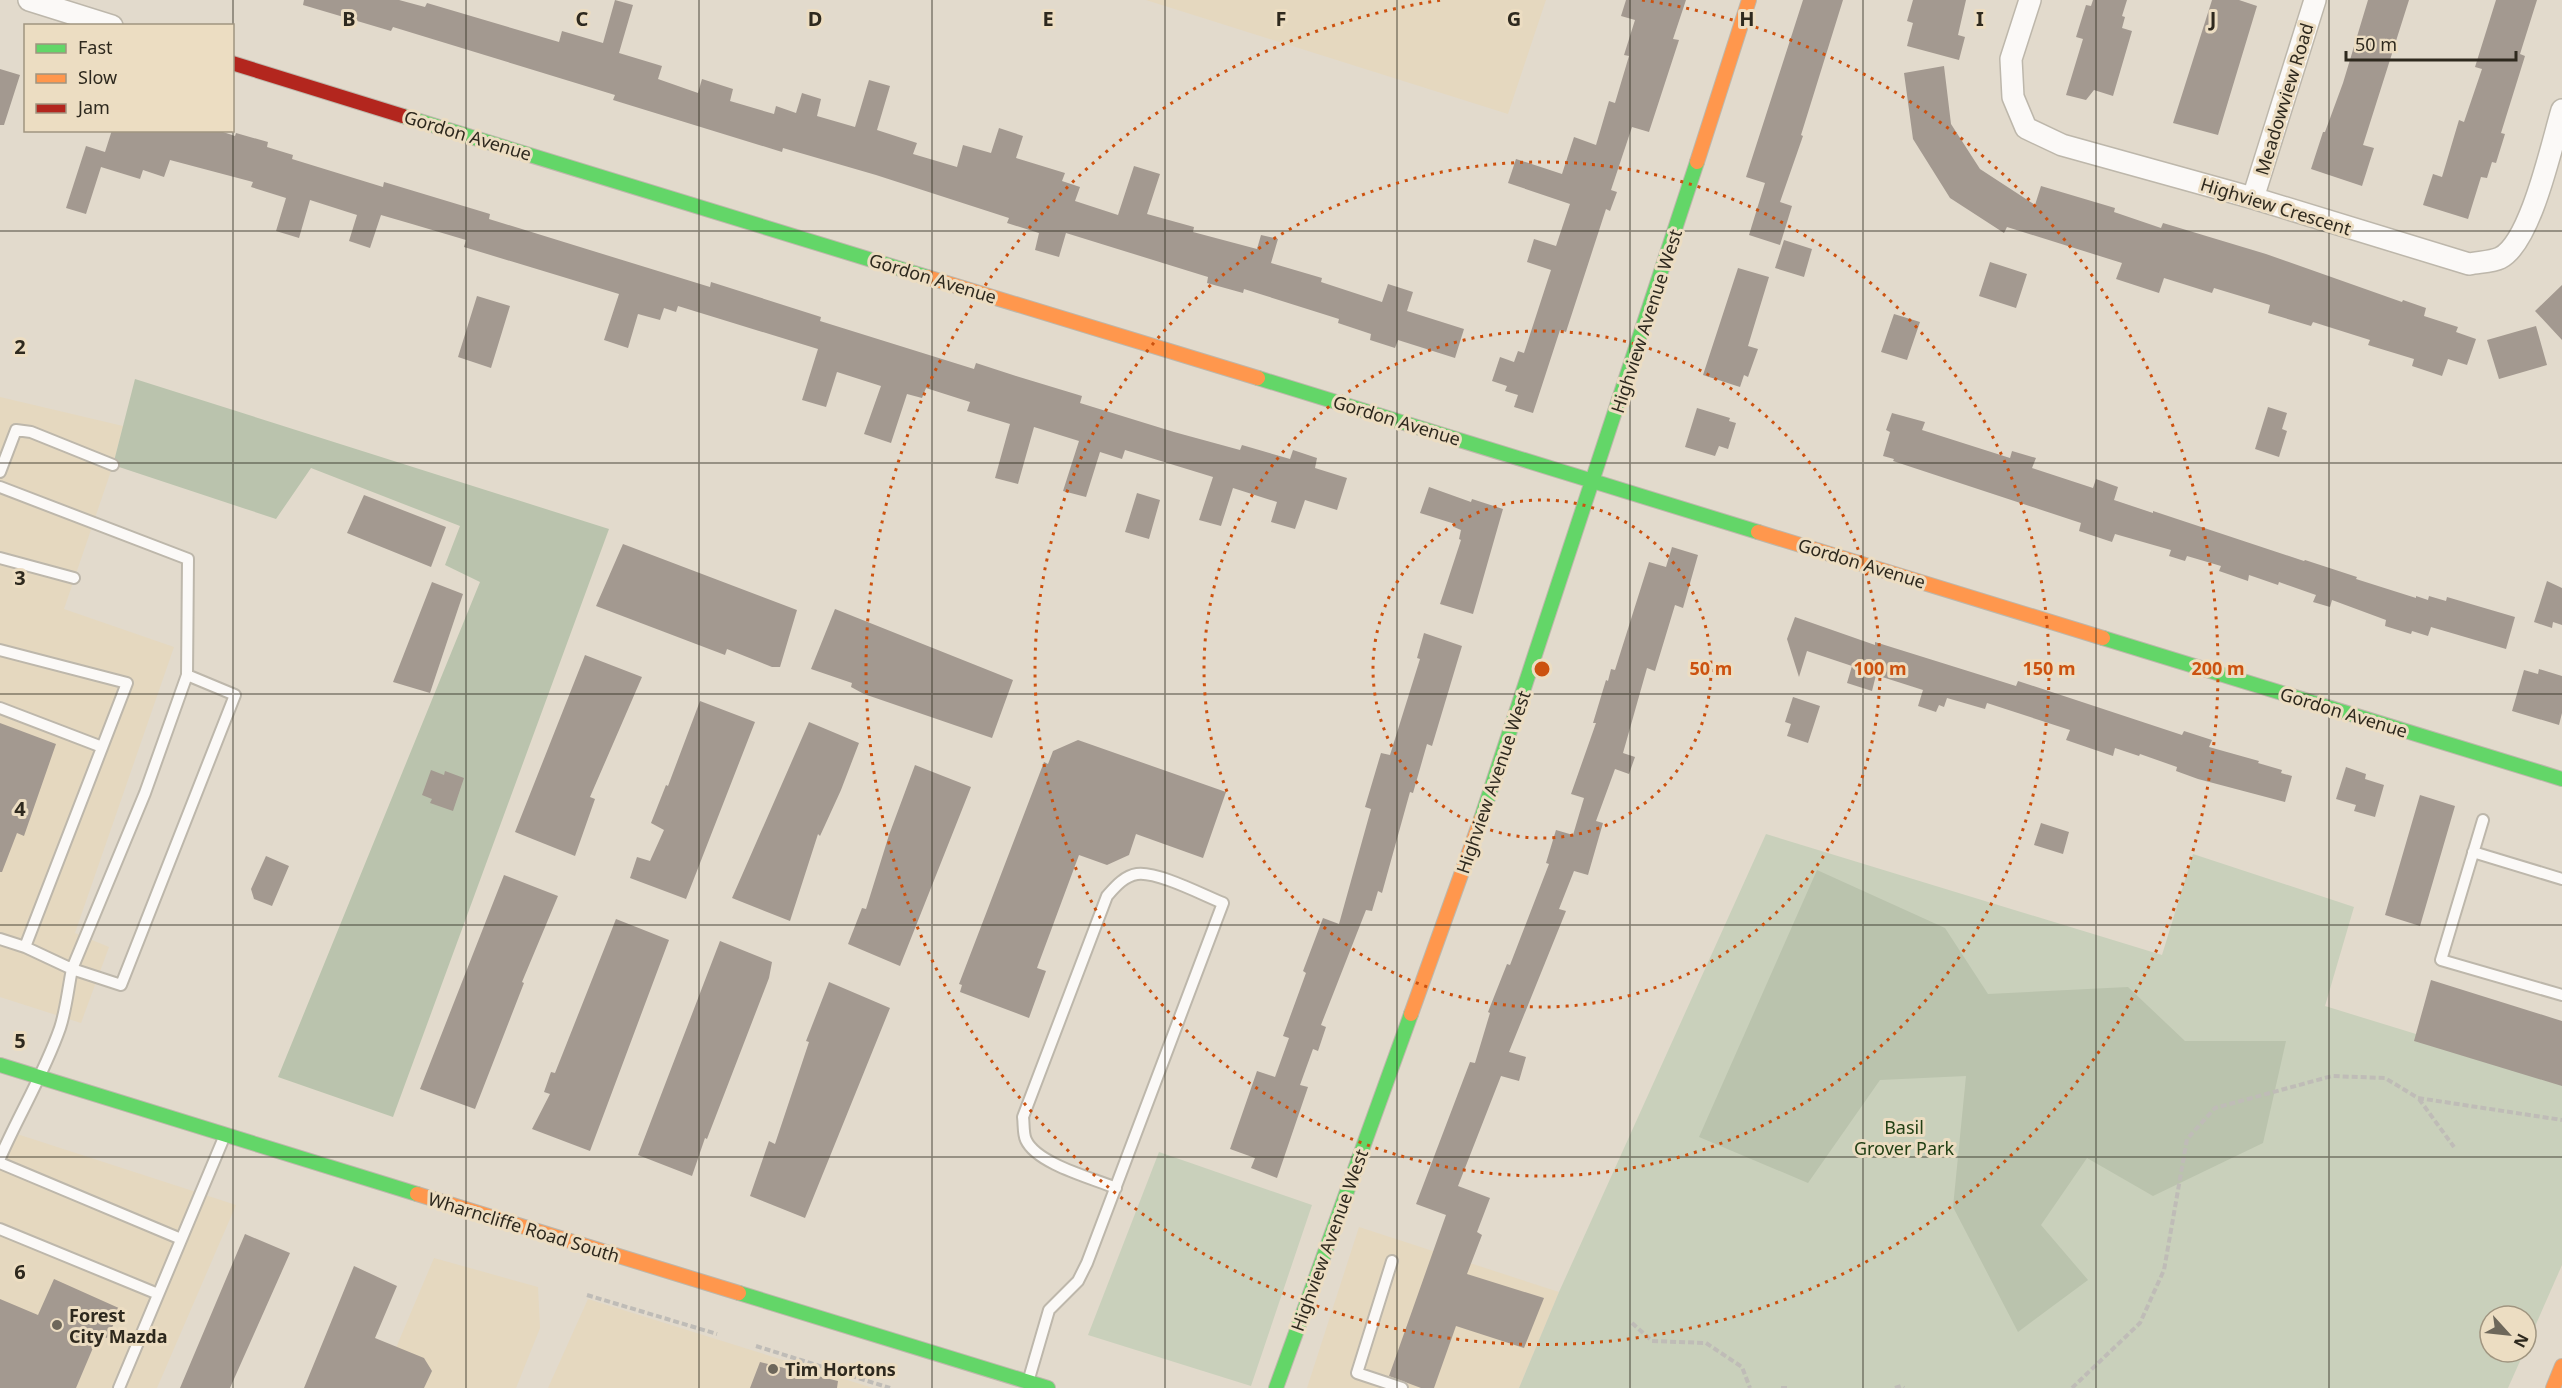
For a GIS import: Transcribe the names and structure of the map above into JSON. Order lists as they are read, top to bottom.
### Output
{
  "streets": {
    "street": [
      "Meadowview Road",
      "Gordon Avenue",
      "Highview Crescent",
      "Highview Avenue West",
      "Wharncliffe Road South"
    ]
  },
  "crossings": [
    ["Meadowview Road", "Highview Crescent"],
    ["Gordon Avenue", "Highview Avenue West"]
  ],
  "parks": ["Basil Grover Park"],
  "places": ["Forest City Mazda", "Tim Hortons"],
  "legend": ["Fast", "Slow", "Jam"],
  "scale_bar": "50 m",
  "north": "bottom right",
  "grid": {
    "columns": [
      "B",
      "C",
      "D",
      "E",
      "F",
      "G",
      "H",
      "I",
      "J"
    ],
    "rows": [
      "2",
      "3",
      "4",
      "5",
      "6"
    ]
  },
  "rings": [
    "50 m",
    "100 m",
    "150 m",
    "200 m"
  ]
}
